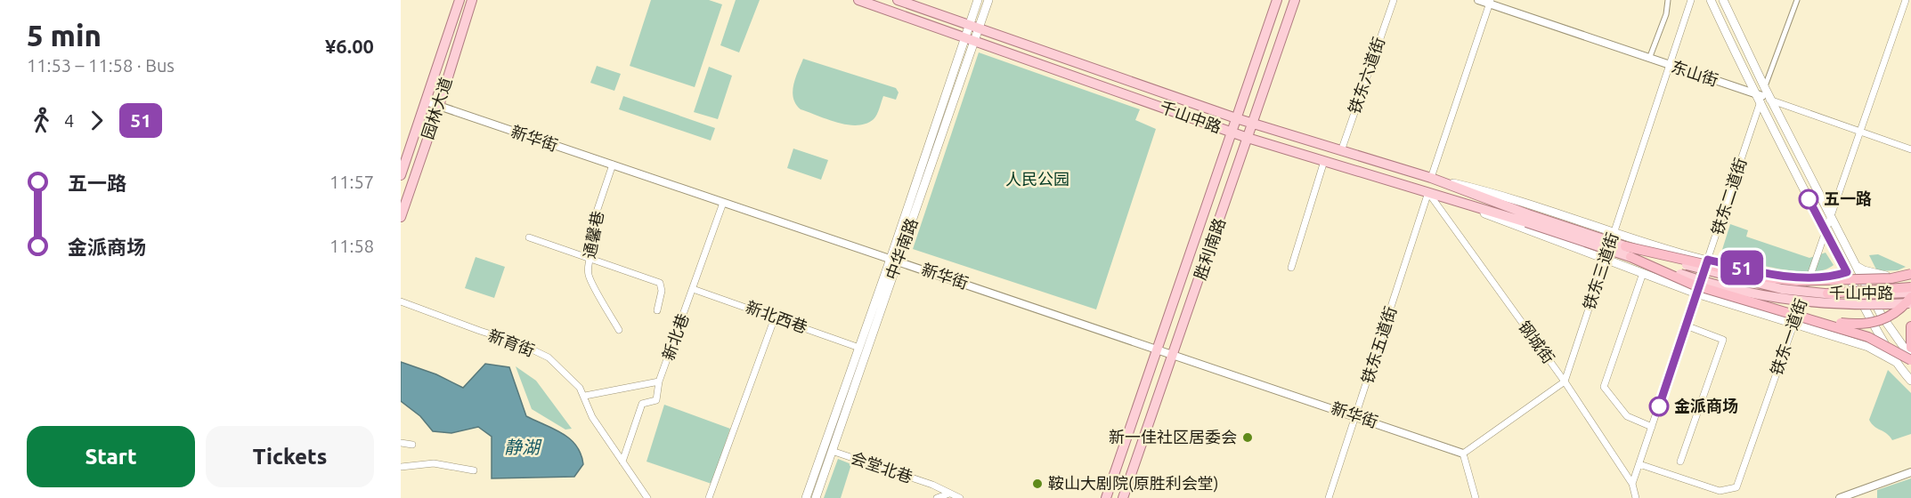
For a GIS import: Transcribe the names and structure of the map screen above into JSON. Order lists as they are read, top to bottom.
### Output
{
  "streets": {
    "main road": [
      "园林大道",
      "千山中路",
      "中华南路",
      "胜利南路"
    ],
    "street": [
      "东山街",
      "铁东六道街",
      "新华街",
      "铁东二道街",
      "通馨巷",
      "铁东三道街",
      "新北西巷",
      "新北巷",
      "铁东一道街",
      "钢城街",
      "新育街",
      "铁东五道街",
      "会堂北巷"
    ]
  },
  "crossings": [
    ["东山街", "铁东二道街"],
    ["东山街", "铁东三道街"],
    ["东山街", "铁东一道街"],
    ["铁东六道街", "千山中路"],
    ["园林大道", "新华街"],
    ["千山中路", "胜利南路"],
    ["千山中路", "钢城街"],
    ["千山中路", "铁东五道街"],
    ["新华街", "通馨巷"],
    ["新华街", "中华南路"],
    ["新华街", "胜利南路"],
    ["新华街", "新北巷"],
    ["新华街", "铁东五道街"],
    ["铁东二道街", "铁东一道街"],
    ["铁东二道街", "钢城街"],
    ["中华南路", "会堂北巷"],
    ["铁东三道街", "钢城街"],
    ["新北西巷", "新北巷"],
    ["新北巷", "新育街"],
    ["钢城街", "铁东五道街"]
  ],
  "water": ["静湖"],
  "parks": ["人民公园"],
  "places": [
    "五一路",
    "金派商场",
    "新一佳社区居委会",
    "鞍山大剧院(原胜利会堂)"
  ],
  "lines": ["bus line 51"],
  "page": {
    "heading": ["5 min", "11:53 – 11:58 · Bus", "¥6.00"],
    "on_map": "51",
    "legs": ["4", "51"],
    "list": [
      {
        "name": "五一路",
        "value": "11:57"
      },
      {
        "name": "金派商场",
        "value": "11:58"
      }
    ],
    "buttons": ["Start", "Tickets"]
  }
}
